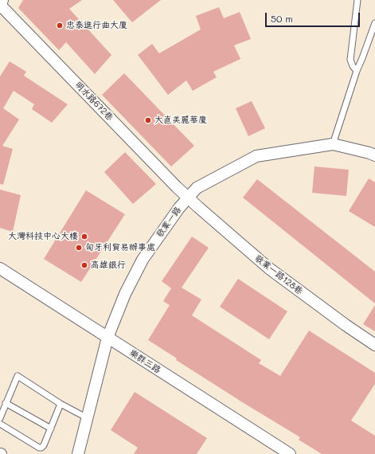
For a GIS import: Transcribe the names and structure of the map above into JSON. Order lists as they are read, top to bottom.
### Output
{
  "streets": {
    "street": [
      "明水路672巷",
      "敬業一路",
      "敬業一路128巷",
      "樂群三路"
    ]
  },
  "crossings": [
    ["明水路672巷", "敬業一路"],
    ["明水路672巷", "敬業一路128巷"],
    ["敬業一路", "敬業一路128巷"],
    ["敬業一路", "樂群三路"]
  ],
  "places": [
    "忠泰進行曲大廈",
    "大直美麗華廈",
    "大灣科技中心大樓",
    "匈牙利貿易辦事處",
    "高雄銀行"
  ],
  "scale_bar": "50 m"
}
